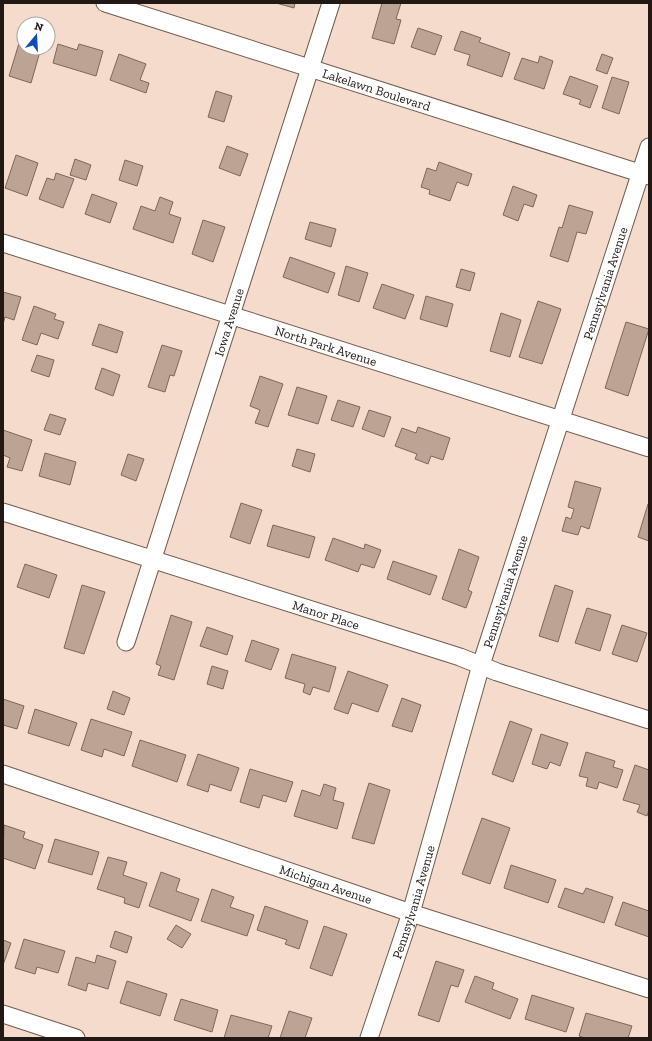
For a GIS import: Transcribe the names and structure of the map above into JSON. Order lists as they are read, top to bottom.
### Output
{
  "streets": {
    "street": [
      "Lakelawn Boulevard",
      "Pennsylvania Avenue",
      "Iowa Avenue",
      "North Park Avenue",
      "Manor Place",
      "Michigan Avenue"
    ]
  },
  "crossings": [
    ["Lakelawn Boulevard", "Pennsylvania Avenue"],
    ["Lakelawn Boulevard", "Iowa Avenue"],
    ["Pennsylvania Avenue", "North Park Avenue"],
    ["Pennsylvania Avenue", "Manor Place"],
    ["Pennsylvania Avenue", "Michigan Avenue"],
    ["Iowa Avenue", "North Park Avenue"],
    ["Iowa Avenue", "Manor Place"]
  ],
  "north": "top"
}
